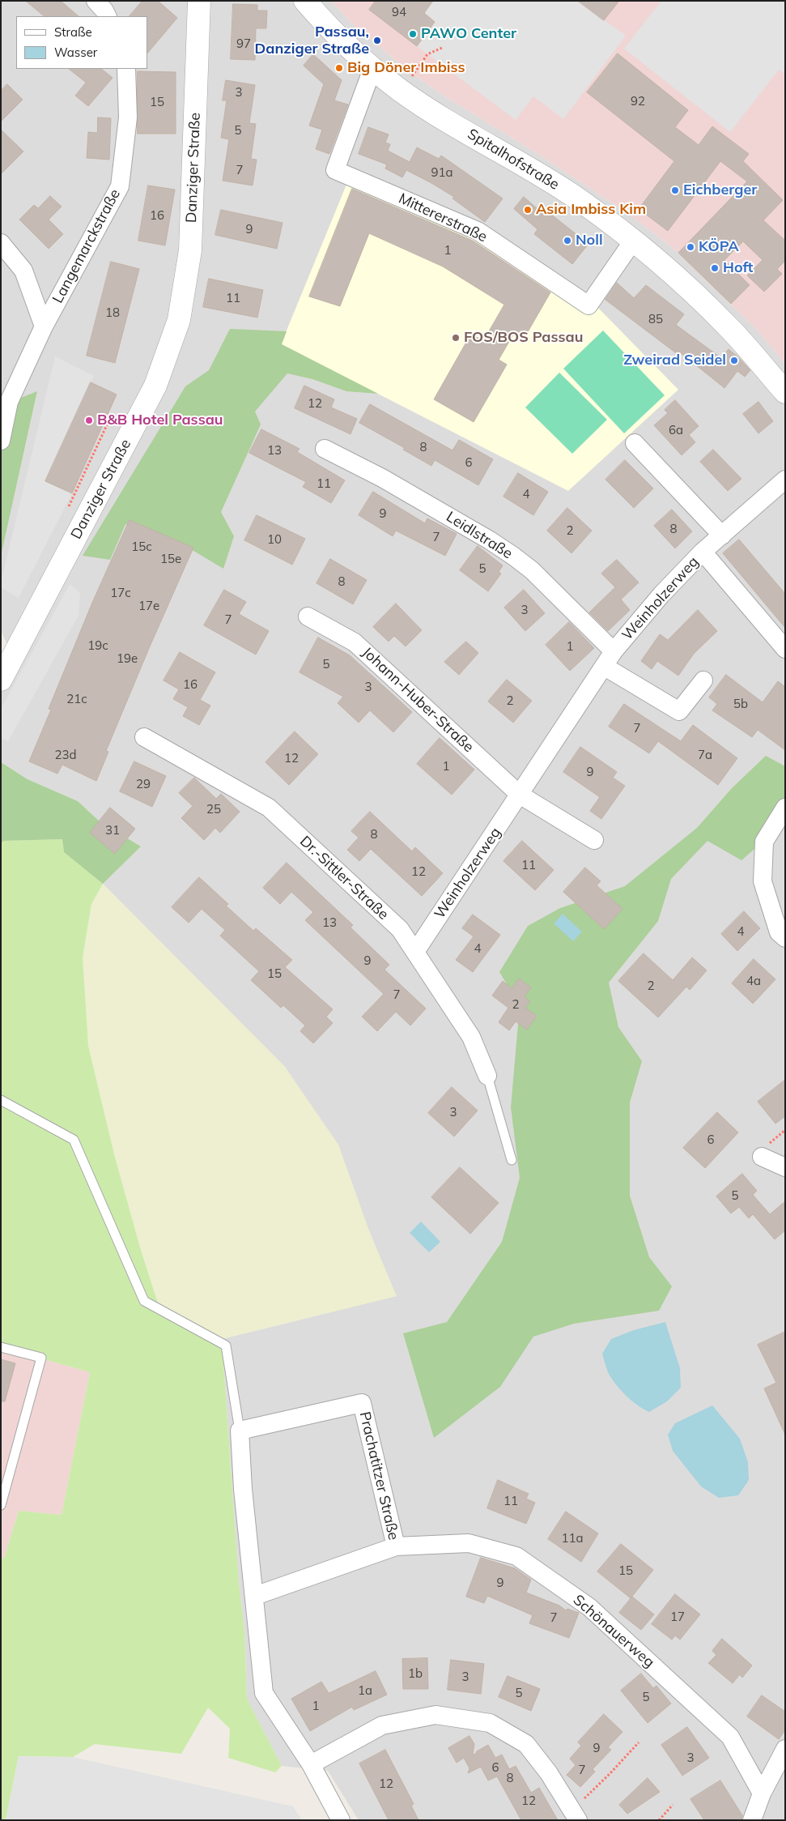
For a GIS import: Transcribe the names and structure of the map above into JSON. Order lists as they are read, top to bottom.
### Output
{
  "streets": {
    "street": [
      "Spitalhofstraße",
      "Danziger Straße",
      "Mittererstraße",
      "Langemarckstraße",
      "Leidlstraße",
      "Weinholzerweg",
      "Johann-Huber-Straße",
      "Dr.-Sittler-Straße",
      "Prachatitzer Straße",
      "Schönauerweg"
    ]
  },
  "crossings": [
    ["Spitalhofstraße", "Mittererstraße"],
    ["Leidlstraße", "Weinholzerweg"],
    ["Weinholzerweg", "Johann-Huber-Straße"],
    ["Weinholzerweg", "Dr.-Sittler-Straße"],
    ["Prachatitzer Straße", "Schönauerweg"]
  ],
  "places": [
    "PAWO Center",
    "Passau, Danziger Straße",
    "Big Döner Imbiss",
    "Eichberger",
    "Asia Imbiss Kim",
    "Noll",
    "KÖPA",
    "Hoft",
    "FOS/BOS Passau",
    "Zweirad Seidel",
    "B&B Hotel Passau"
  ],
  "house_numbers": [
    "94",
    "97",
    "3",
    "92",
    "15",
    "5",
    "7",
    "91a",
    "16",
    "9",
    "1",
    "11",
    "18",
    "85",
    "12",
    "6a",
    "8",
    "13",
    "6",
    "11",
    "4",
    "9",
    "8",
    "2",
    "7",
    "10",
    "15c",
    "15e",
    "5",
    "8",
    "17c",
    "17e",
    "3",
    "7",
    "19c",
    "1",
    "19e",
    "5",
    "16",
    "3",
    "21c",
    "2",
    "5b",
    "7",
    "23d",
    "7a",
    "12",
    "1",
    "9",
    "29",
    "25",
    "31",
    "8",
    "11",
    "12",
    "13",
    "4",
    "4",
    "9",
    "15",
    "4a",
    "2",
    "7",
    "2",
    "3",
    "6",
    "5",
    "11",
    "11a",
    "15",
    "9",
    "17",
    "7",
    "1b",
    "3",
    "1a",
    "5",
    "5",
    "1",
    "9",
    "3",
    "6",
    "7",
    "8",
    "12",
    "12"
  ],
  "legend": ["Straße", "Wasser"]
}
